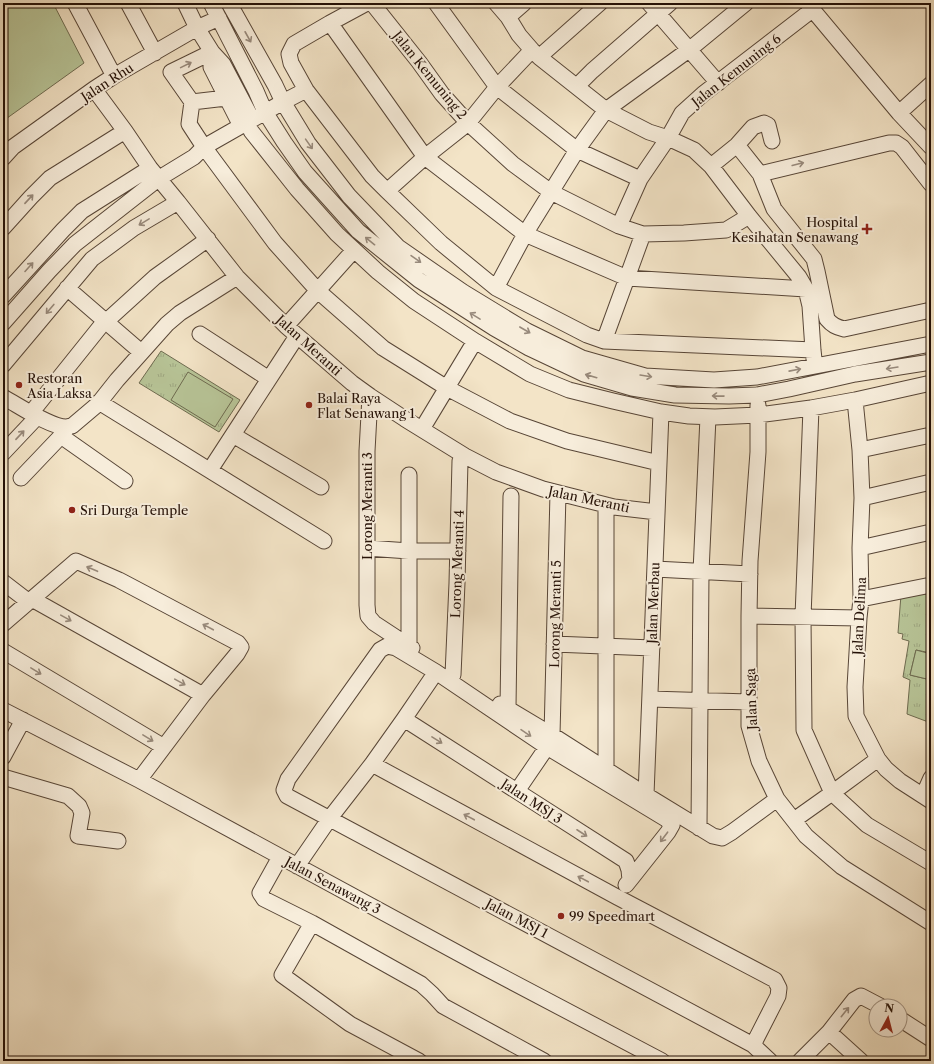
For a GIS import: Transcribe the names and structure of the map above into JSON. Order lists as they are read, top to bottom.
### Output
{
  "streets": {
    "street": [
      "Jalan Kemuning 6",
      "Jalan Kemuning 2",
      "Jalan Rhu",
      "Jalan Meranti",
      "Lorong Meranti 3",
      "Lorong Meranti 4",
      "Jalan Merbau",
      "Lorong Meranti 5",
      "Jalan Delima",
      "Jalan Saga",
      "Jalan MSJ 3",
      "Jalan Senawang 3",
      "Jalan MSJ 1"
    ]
  },
  "crossings": [
    ["Jalan Kemuning 6", "Jalan Kemuning 2"],
    ["Jalan Rhu", "Jalan Meranti"],
    ["Jalan Meranti", "Lorong Meranti 3"],
    ["Jalan Meranti", "Lorong Meranti 4"],
    ["Jalan Meranti", "Jalan Merbau"],
    ["Jalan Meranti", "Lorong Meranti 5"]
  ],
  "places": {
    "health": ["Hospital Kesihatan Senawang"],
    "other": [
      "Restoran Asia Laksa",
      "Balai Raya Flat Senawang 1",
      "Sri Durga Temple",
      "99 Speedmart"
    ]
  },
  "north": "top"
}
